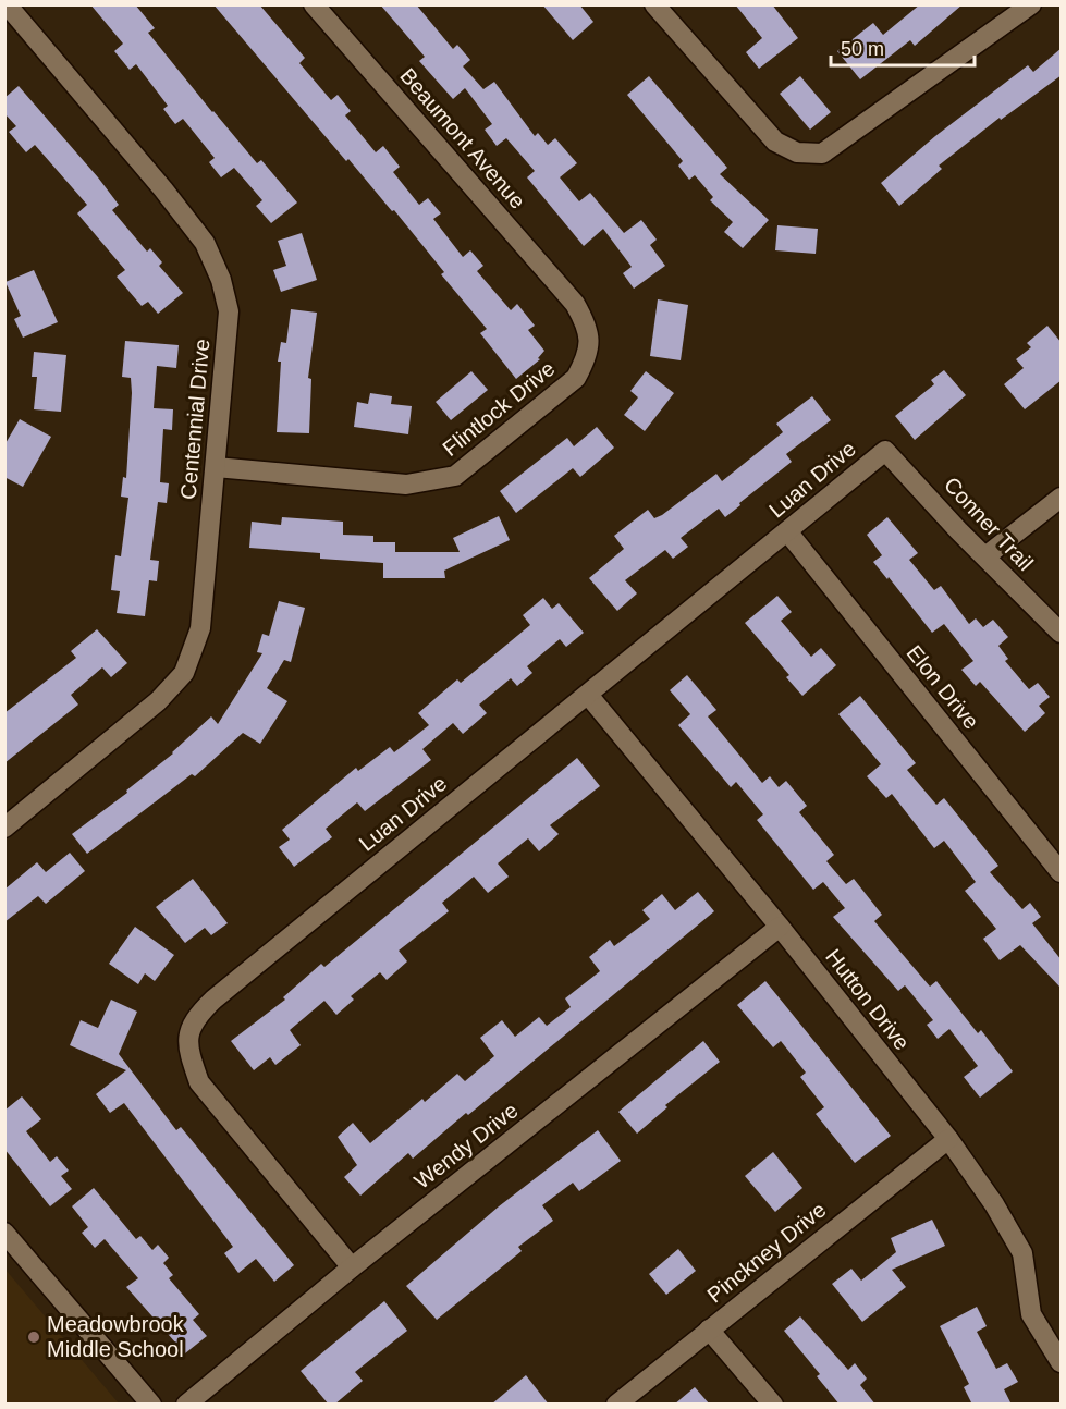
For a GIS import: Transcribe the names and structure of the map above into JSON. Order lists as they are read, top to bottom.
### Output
{
  "streets": {
    "street": [
      "Beaumont Avenue",
      "Flintlock Drive",
      "Centennial Drive",
      "Luan Drive",
      "Conner Trail",
      "Elon Drive",
      "Hutton Drive",
      "Wendy Drive",
      "Pinckney Drive"
    ]
  },
  "crossings": [
    ["Beaumont Avenue", "Flintlock Drive"],
    ["Flintlock Drive", "Centennial Drive"],
    ["Luan Drive", "Conner Trail"],
    ["Luan Drive", "Elon Drive"],
    ["Luan Drive", "Hutton Drive"],
    ["Luan Drive", "Wendy Drive"],
    ["Hutton Drive", "Wendy Drive"],
    ["Hutton Drive", "Pinckney Drive"]
  ],
  "places": ["Meadowbrook Middle School"],
  "scale_bar": "50 m"
}
